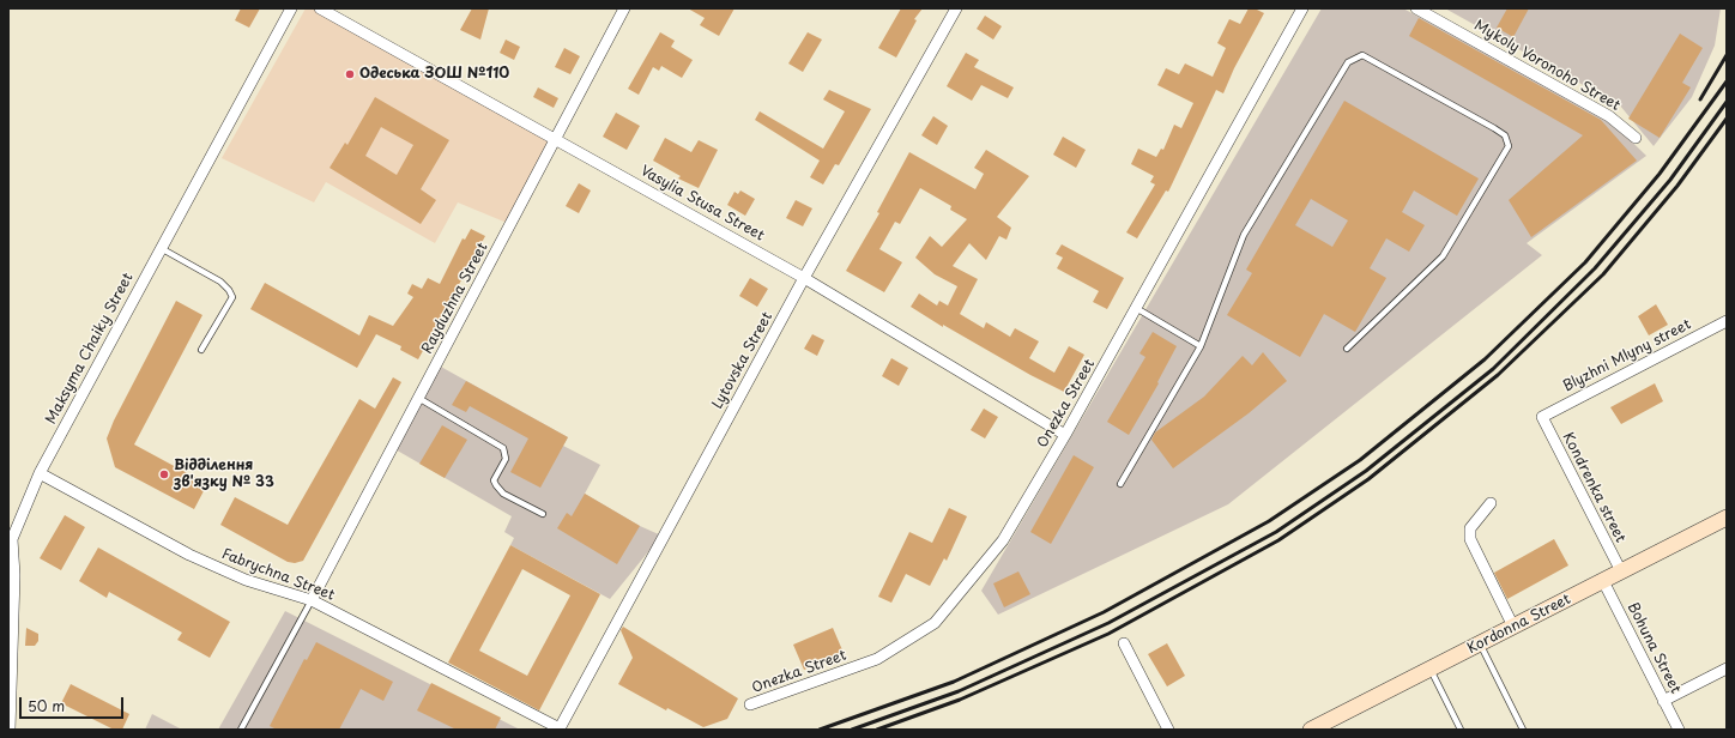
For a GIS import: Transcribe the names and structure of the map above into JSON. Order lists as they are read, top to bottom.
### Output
{
  "streets": {
    "main road": ["Kordonna Street"],
    "street": [
      "Mykoly Voronoho Street",
      "Vasylia Stusa Street",
      "Rayduzhna Street",
      "Maksyma Chaiky Street",
      "Blyzhni Mlyny street",
      "Lytovska Street",
      "Onezka Street",
      "Kondrenka street",
      "Fabrychna Street",
      "Bohuna Street"
    ]
  },
  "crossings": [
    ["Vasylia Stusa Street", "Rayduzhna Street"],
    ["Vasylia Stusa Street", "Lytovska Street"],
    ["Vasylia Stusa Street", "Onezka Street"],
    ["Rayduzhna Street", "Fabrychna Street"],
    ["Maksyma Chaiky Street", "Fabrychna Street"],
    ["Blyzhni Mlyny street", "Kondrenka street"],
    ["Lytovska Street", "Fabrychna Street"],
    ["Kondrenka street", "Kordonna Street"],
    ["Kordonna Street", "Bohuna Street"]
  ],
  "places": ["Одеська ЗОШ №110", "Відділення зв'язку № 33"],
  "scale_bar": "50 m"
}
